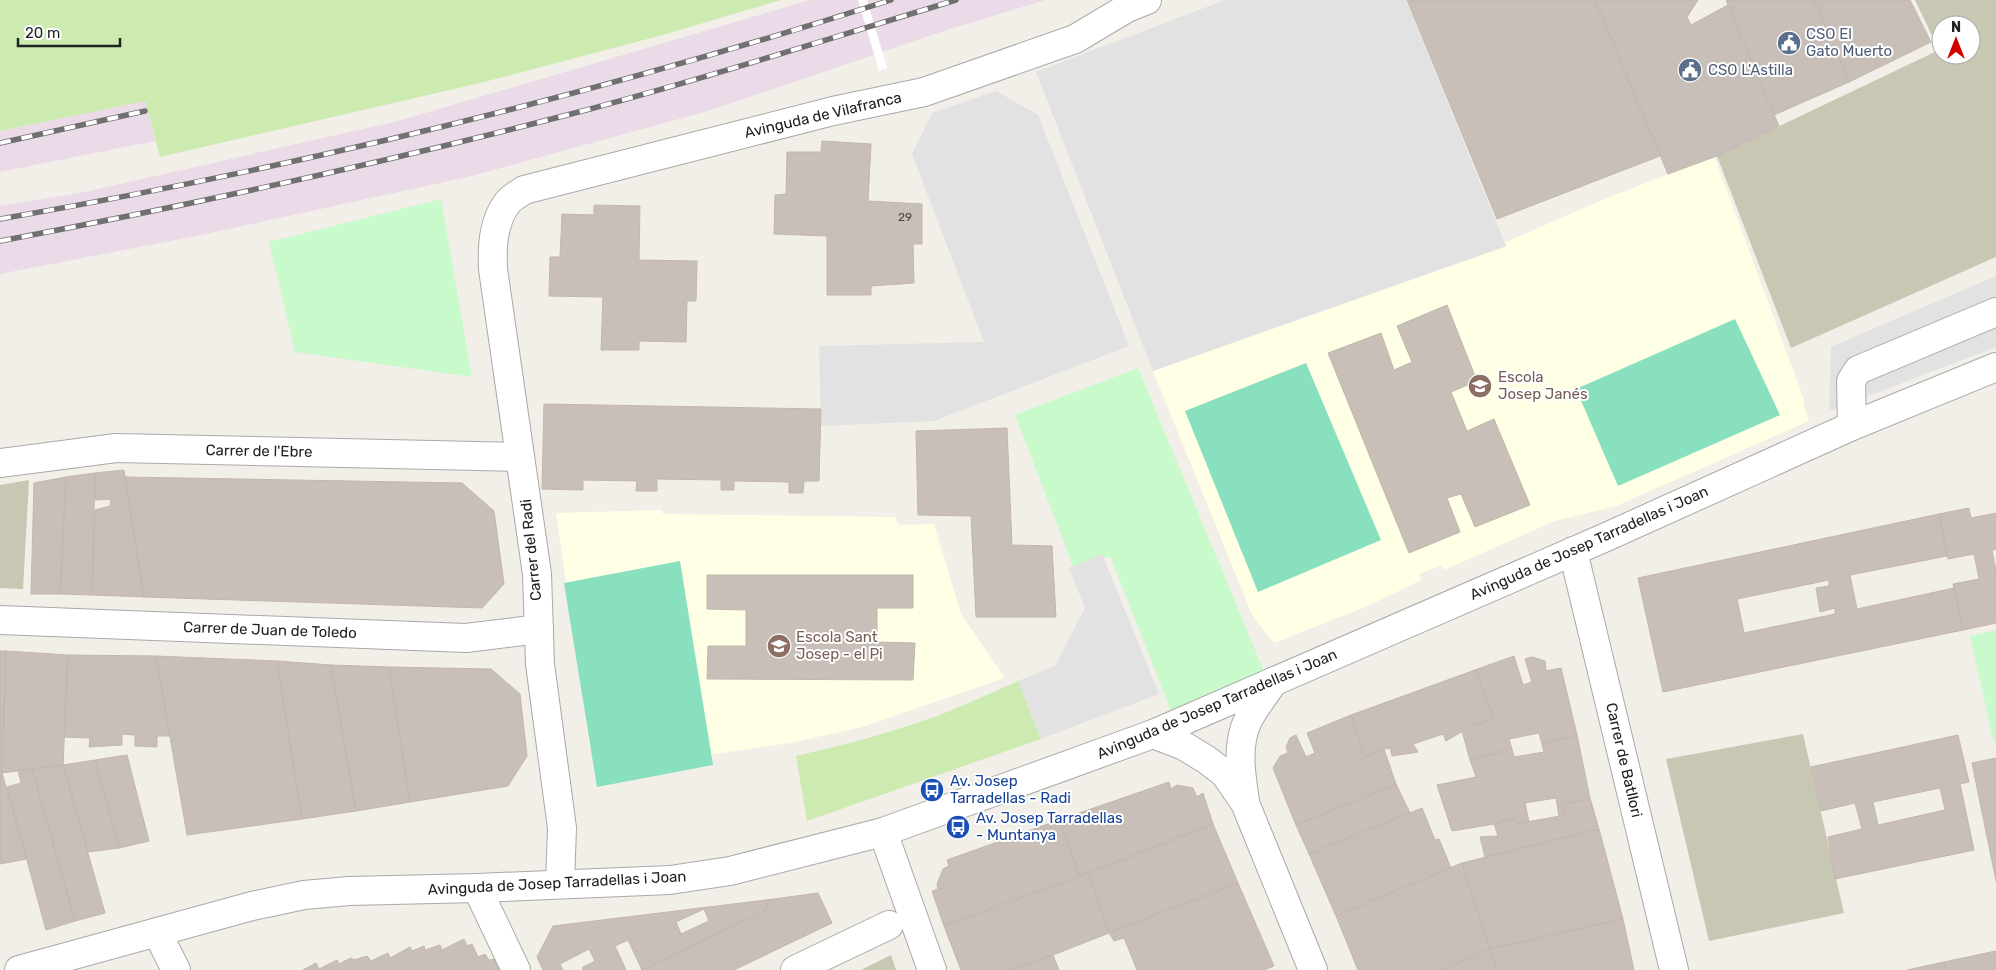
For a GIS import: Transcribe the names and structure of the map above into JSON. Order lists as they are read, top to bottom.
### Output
{
  "streets": {
    "street": [
      "Avinguda de Vilafranca",
      "Carrer de l'Ebre",
      "Avinguda de Josep Tarradellas i Joan",
      "Carrer del Radi",
      "Carrer de Juan de Toledo",
      "Carrer de Batllori"
    ]
  },
  "crossings": [
    ["Avinguda de Vilafranca", "Carrer del Radi"],
    ["Carrer de l'Ebre", "Carrer del Radi"],
    ["Avinguda de Josep Tarradellas i Joan", "Carrer del Radi"],
    ["Avinguda de Josep Tarradellas i Joan", "Carrer de Batllori"],
    ["Carrer del Radi", "Carrer de Juan de Toledo"]
  ],
  "places": {
    "public building": ["CSO El Gato Muerto", "CSO L'Astilla"],
    "school or university": ["Escola Josep Janés", "Escola Sant Josep - el Pi"],
    "bus stop": ["Av. Josep Tarradellas - Radi", "Av. Josep Tarradellas - Muntanya"]
  },
  "house_numbers": ["29"],
  "scale_bar": "20 m",
  "north": "top"
}
